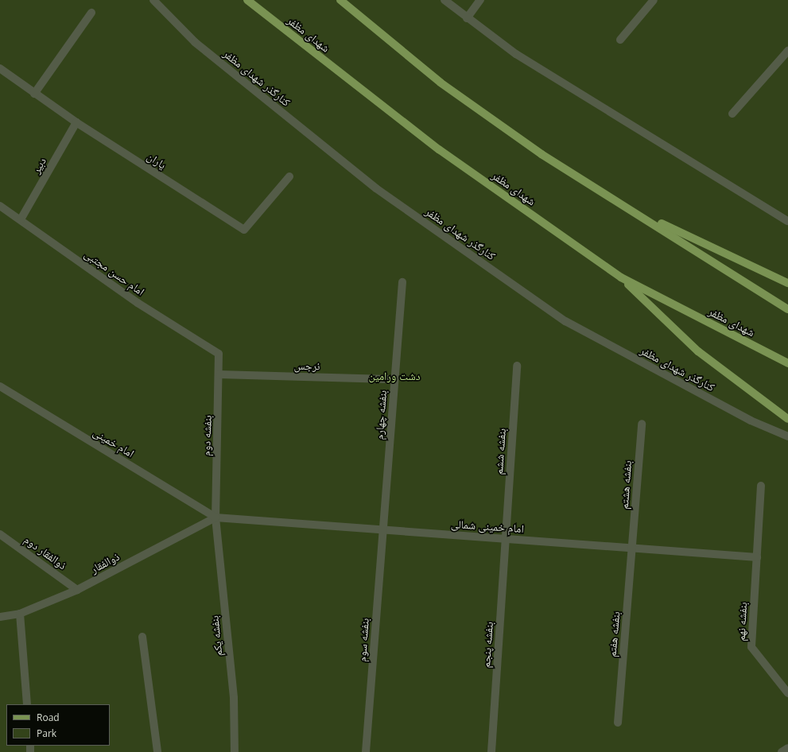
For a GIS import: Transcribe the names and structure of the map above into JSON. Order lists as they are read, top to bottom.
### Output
{
  "streets": {
    "main road": ["شهدای مظفر"],
    "street": [
      "کنارگذر شهدای مظفر",
      "یاران",
      "دبیر",
      "امام حسن مجتبی",
      "نرجس",
      "بنفشه چهارم",
      "بنفشه دوم",
      "امام خمینی",
      "بنفشه ششم",
      "بنفشه هشتم",
      "امام خمینی شمالی",
      "ذوالفقار دوم",
      "ذوالفقار",
      "بنفشه نهم",
      "بنفشه هفتم",
      "بنفشه یکم",
      "بنفشه سوم",
      "بنفشه پنجم"
    ]
  },
  "crossings": [
    ["یاران", "دبیر"],
    ["دبیر", "امام حسن مجتبی"],
    ["امام حسن مجتبی", "بنفشه دوم"],
    ["نرجس", "بنفشه چهارم"],
    ["نرجس", "بنفشه دوم"],
    ["بنفشه چهارم", "امام خمینی شمالی"],
    ["بنفشه چهارم", "بنفشه سوم"],
    ["بنفشه دوم", "امام خمینی"],
    ["بنفشه دوم", "امام خمینی شمالی"],
    ["بنفشه دوم", "ذوالفقار"],
    ["بنفشه دوم", "بنفشه یکم"],
    ["امام خمینی", "امام خمینی شمالی"],
    ["امام خمینی", "ذوالفقار"],
    ["امام خمینی", "بنفشه یکم"],
    ["بنفشه ششم", "امام خمینی شمالی"],
    ["بنفشه ششم", "بنفشه پنجم"],
    ["بنفشه هشتم", "امام خمینی شمالی"],
    ["بنفشه هشتم", "بنفشه هفتم"],
    ["امام خمینی شمالی", "ذوالفقار"],
    ["امام خمینی شمالی", "بنفشه نهم"],
    ["امام خمینی شمالی", "بنفشه هفتم"],
    ["امام خمینی شمالی", "بنفشه یکم"],
    ["امام خمینی شمالی", "بنفشه سوم"],
    ["امام خمینی شمالی", "بنفشه پنجم"],
    ["ذوالفقار دوم", "ذوالفقار"],
    ["ذوالفقار", "بنفشه یکم"]
  ],
  "parks": ["دشت ورامین"],
  "legend": ["Road", "Park"]
}
